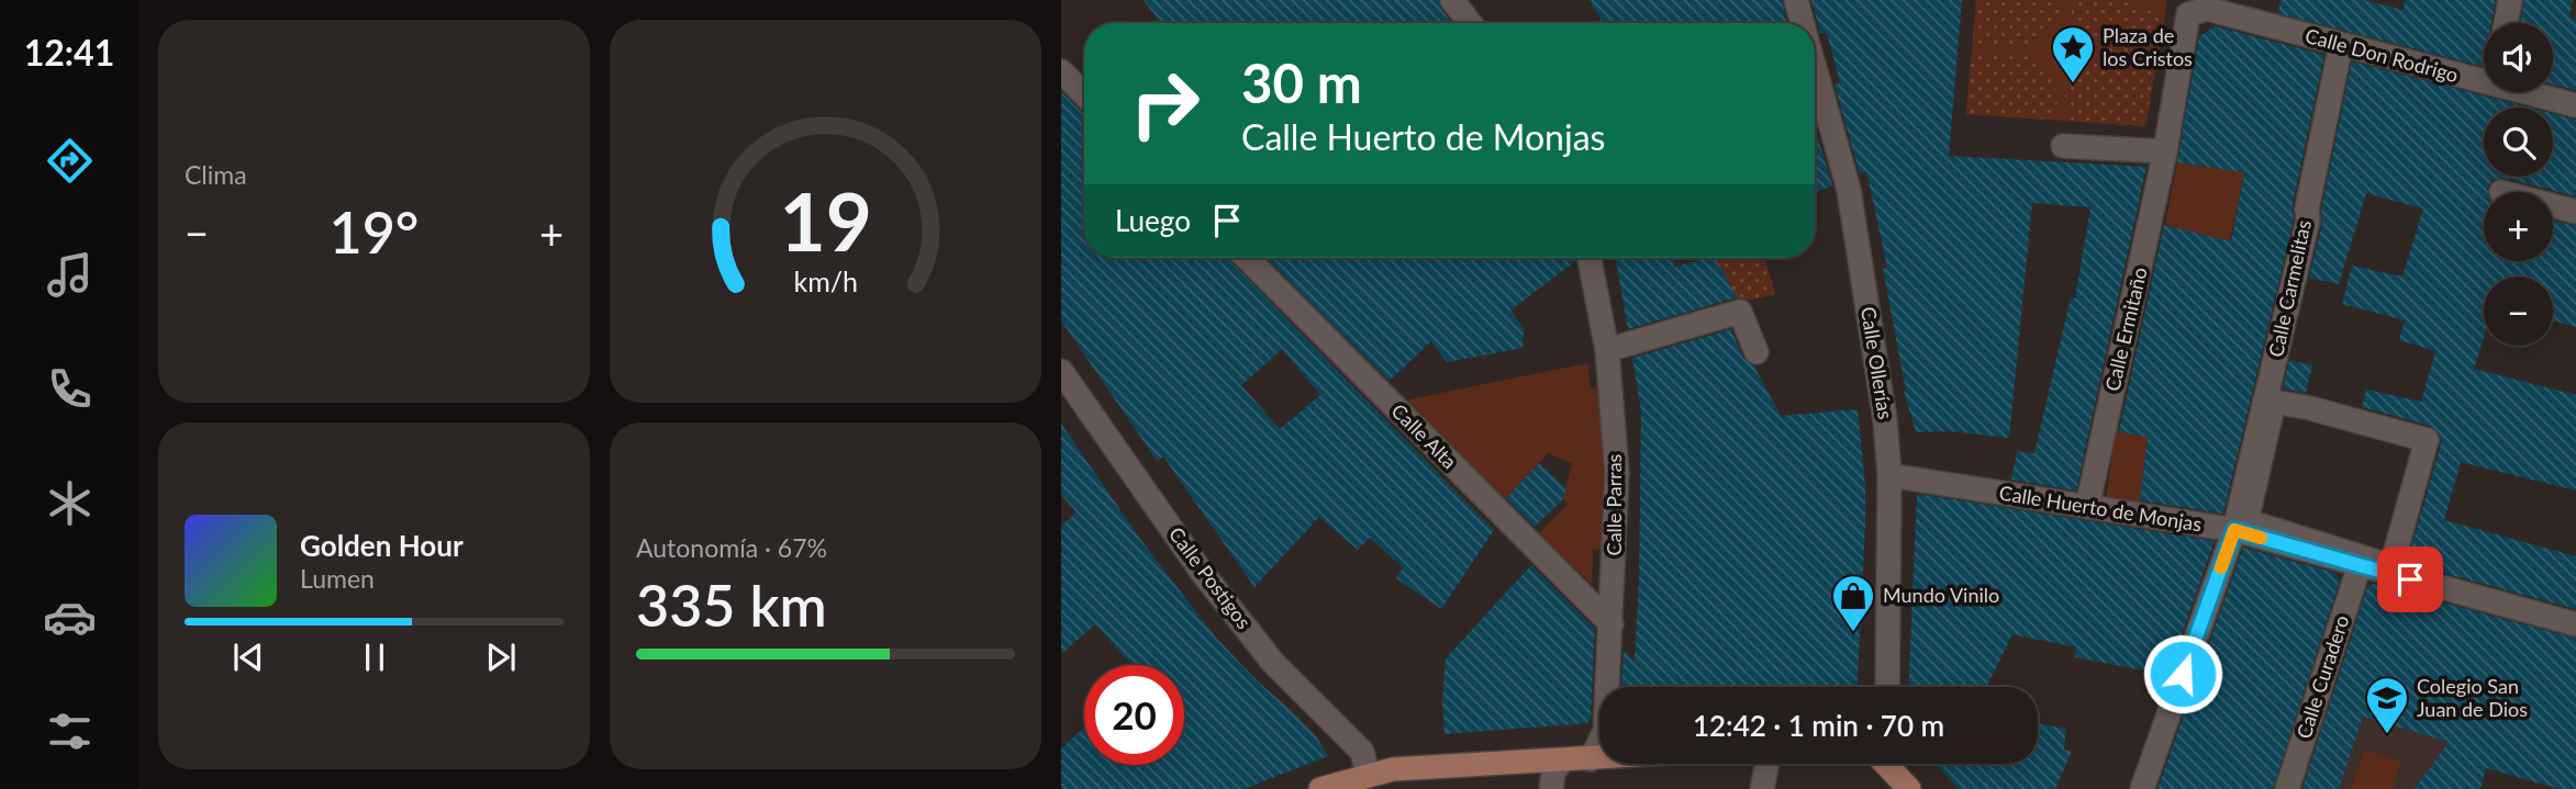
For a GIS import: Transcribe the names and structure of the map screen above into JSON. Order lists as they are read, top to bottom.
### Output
{
  "streets": {
    "street": [
      "Calle Don Rodrigo",
      "Calle Carmelitas",
      "Calle Ermitaño",
      "Calle Ollerías",
      "Calle Alta",
      "Calle Parras",
      "Calle Huerto de Monjas",
      "Calle Postigos",
      "Calle Curadero"
    ]
  },
  "crossings": [
    ["Calle Don Rodrigo", "Calle Carmelitas"],
    ["Calle Don Rodrigo", "Calle Ermitaño"],
    ["Calle Carmelitas", "Calle Huerto de Monjas"],
    ["Calle Ermitaño", "Calle Huerto de Monjas"],
    ["Calle Ollerías", "Calle Huerto de Monjas"],
    ["Calle Alta", "Calle Parras"],
    ["Calle Huerto de Monjas", "Calle Curadero"]
  ],
  "places": {
    "place": ["Plaza de los Cristos"],
    "shop": ["Mundo Vinilo"],
    "school or university": ["Colegio San Juan de Dios"]
  },
  "page": {
    "tabs": "12:41",
    "tile": [
      "Clima",
      ["Autonomía · 67%", "335 km"]
    ],
    "map_buttons": ["+", "−"],
    "turn": ["30 m", "Calle Huerto de Monjas"],
    "then": "Luego",
    "heat": ["−", "19°", "+"],
    "song": ["Golden Hour", "Lumen"],
    "limit": "20",
    "trip": "12:42 · 1 min · 70 m",
    "gauge": ["19", "km/h"]
  }
}
